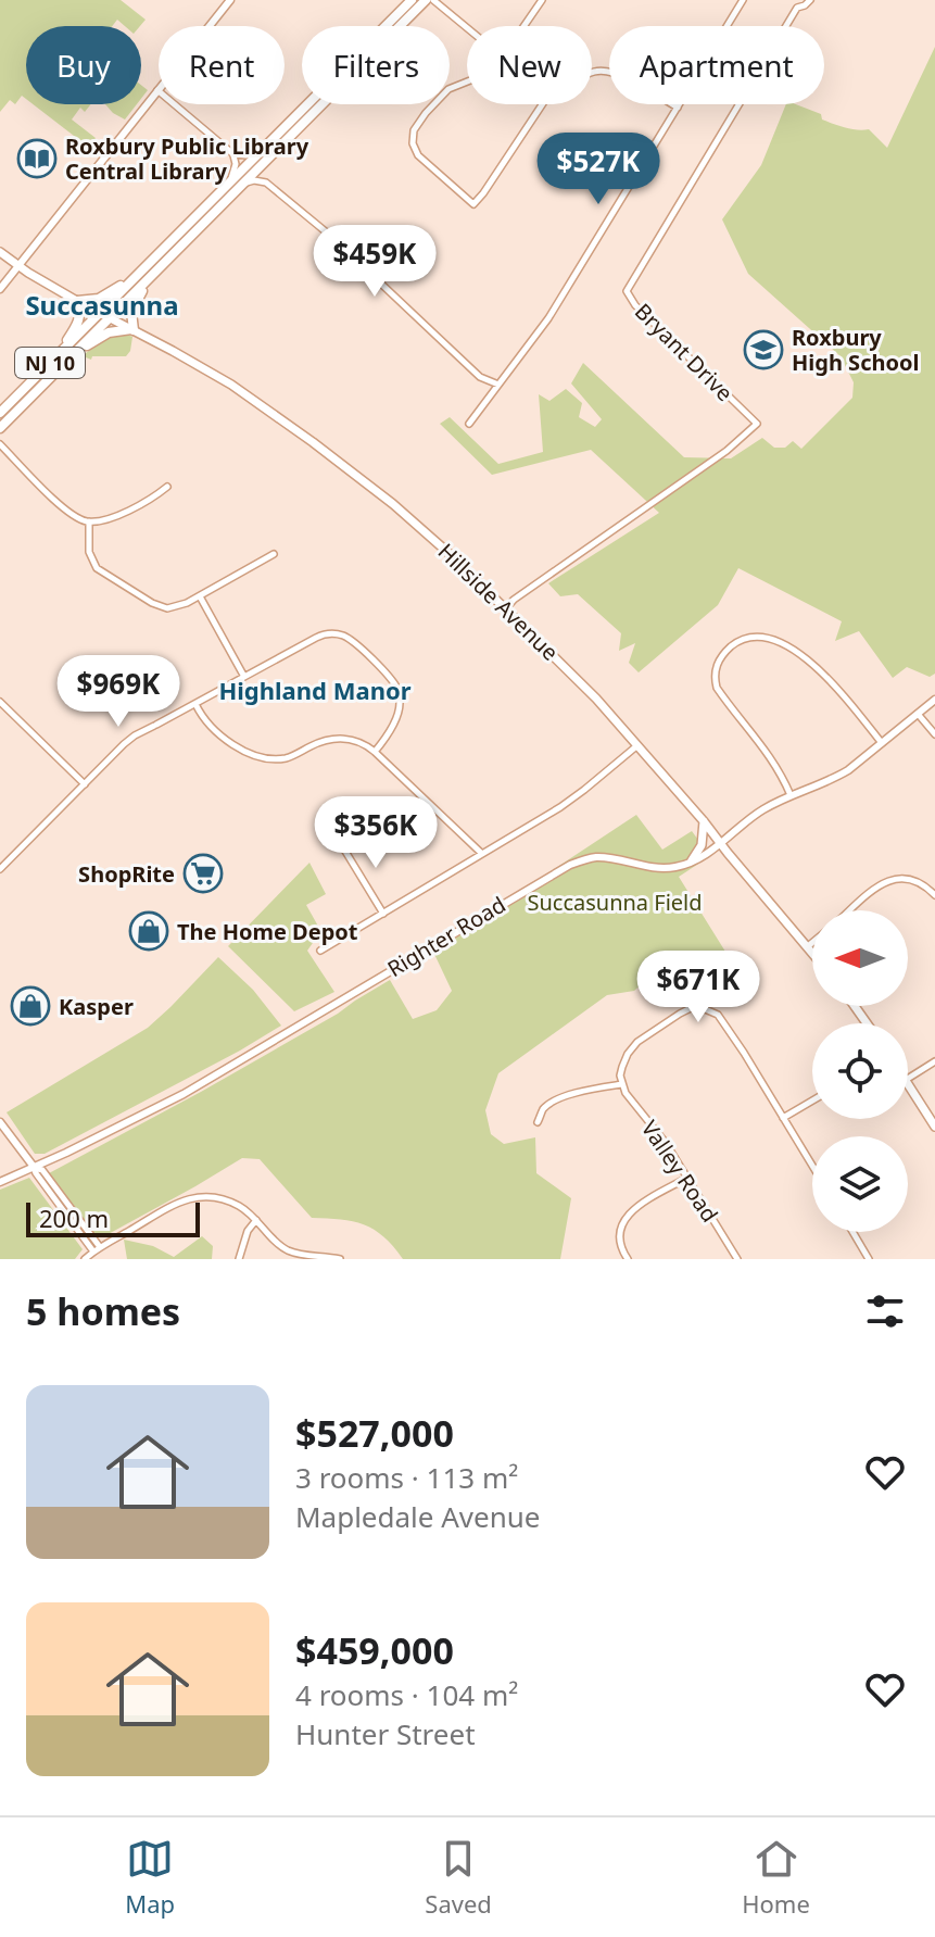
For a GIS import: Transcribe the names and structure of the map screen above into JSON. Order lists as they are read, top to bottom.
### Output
{
  "streets": {
    "highway": ["NJ 10"],
    "main road": ["Hillside Avenue"],
    "street": ["Bryant Drive", "Righter Road", "Valley Road"]
  },
  "crossings": [
    ["Bryant Drive", "Hillside Avenue"],
    ["NJ 10", "Hillside Avenue"],
    ["Hillside Avenue", "Righter Road"]
  ],
  "districts": ["Succasunna", "Highland Manor"],
  "parks": ["Succasunna Field"],
  "places": {
    "library": ["Roxbury Public Library Central Library"],
    "school or university": ["Roxbury High School"],
    "supermarket": ["ShopRite"],
    "shop": ["The Home Depot", "Kasper"]
  },
  "scale_bar": "200 m",
  "north": "left",
  "page": {
    "chip": [
      "Buy",
      "Rent",
      "Filters",
      "New",
      "Apartment"
    ],
    "price": [
      "$527K",
      "$459K",
      "$969K",
      "$356K",
      "$671K"
    ],
    "scale": "200 m",
    "heading": "5 homes",
    "list": [
      {
        "name": "$527,000",
        "note": "3 rooms · 113 m² · Mapledale Avenue"
      },
      {
        "name": "$459,000",
        "note": "4 rooms · 104 m² · Hunter Street"
      }
    ],
    "tabs": ["Map", "Saved", "Home"]
  }
}
